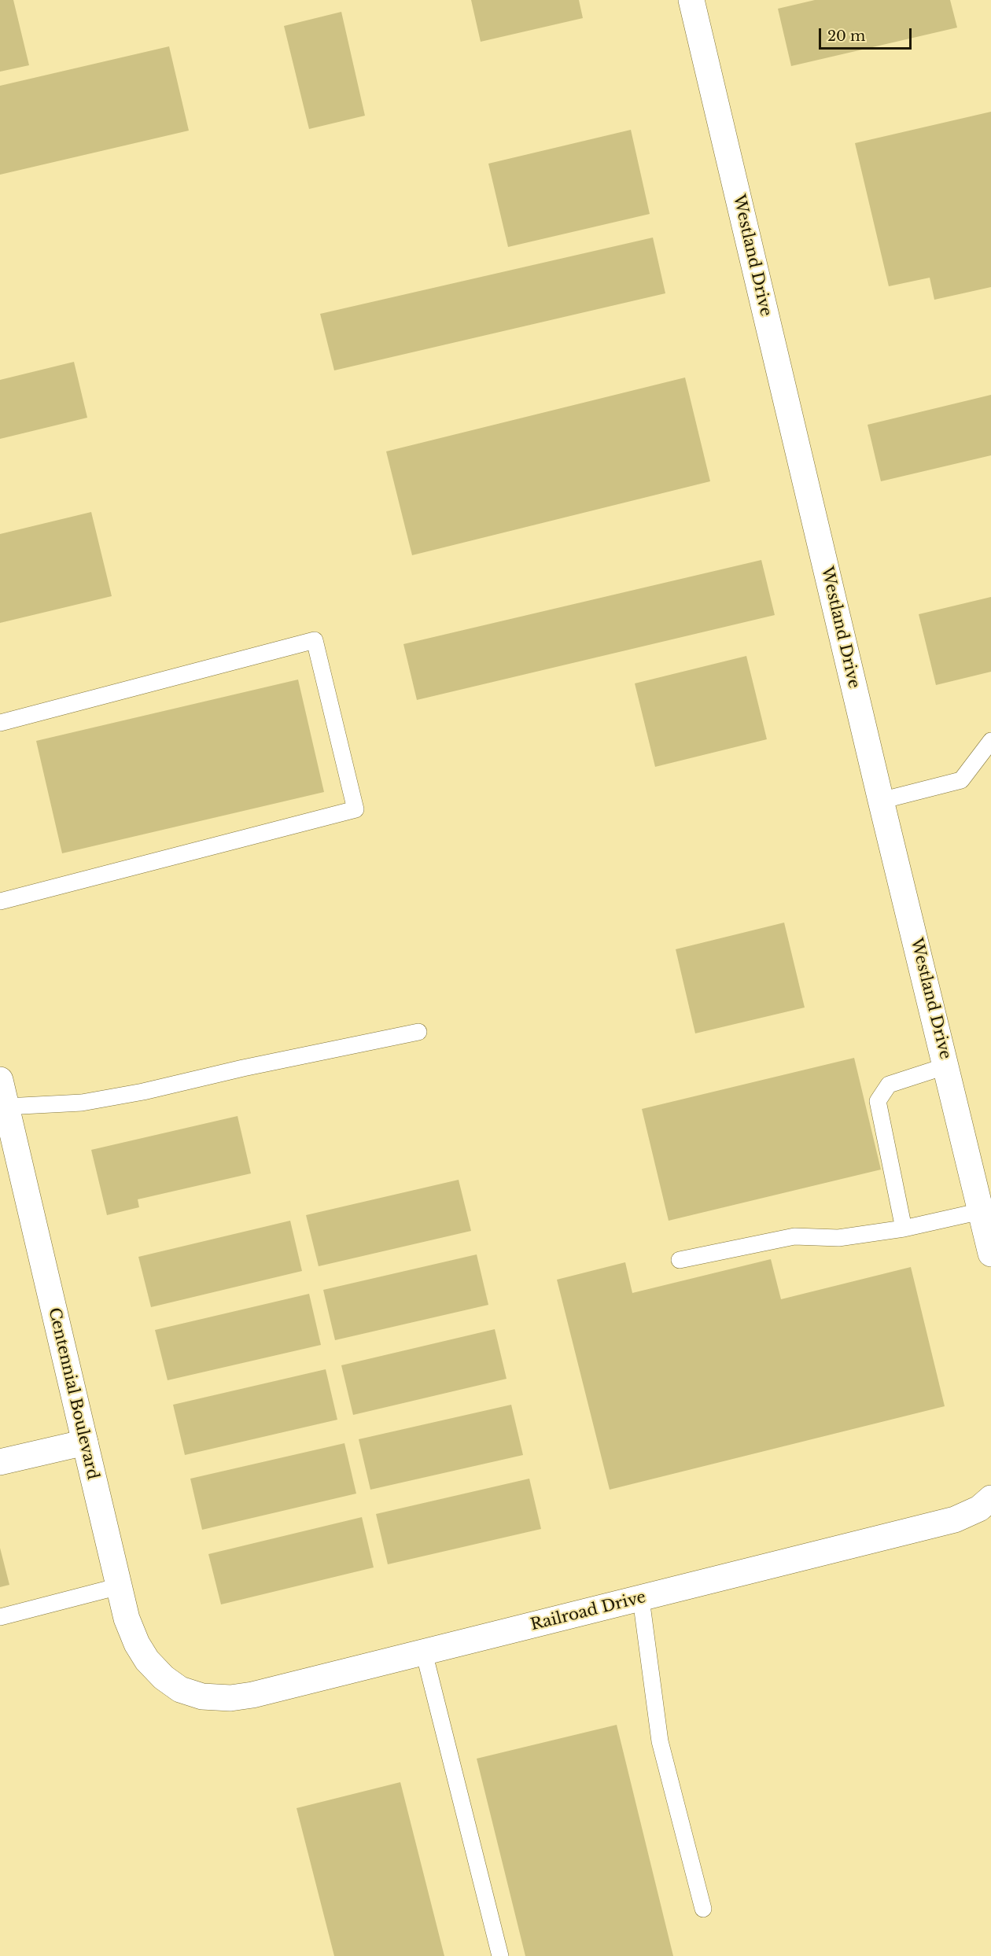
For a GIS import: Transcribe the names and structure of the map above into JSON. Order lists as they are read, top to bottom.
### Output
{
  "streets": {
    "street": ["Westland Drive", "Centennial Boulevard", "Railroad Drive"]
  },
  "crossings": [
    ["Centennial Boulevard", "Railroad Drive"]
  ],
  "scale_bar": "20 m"
}
